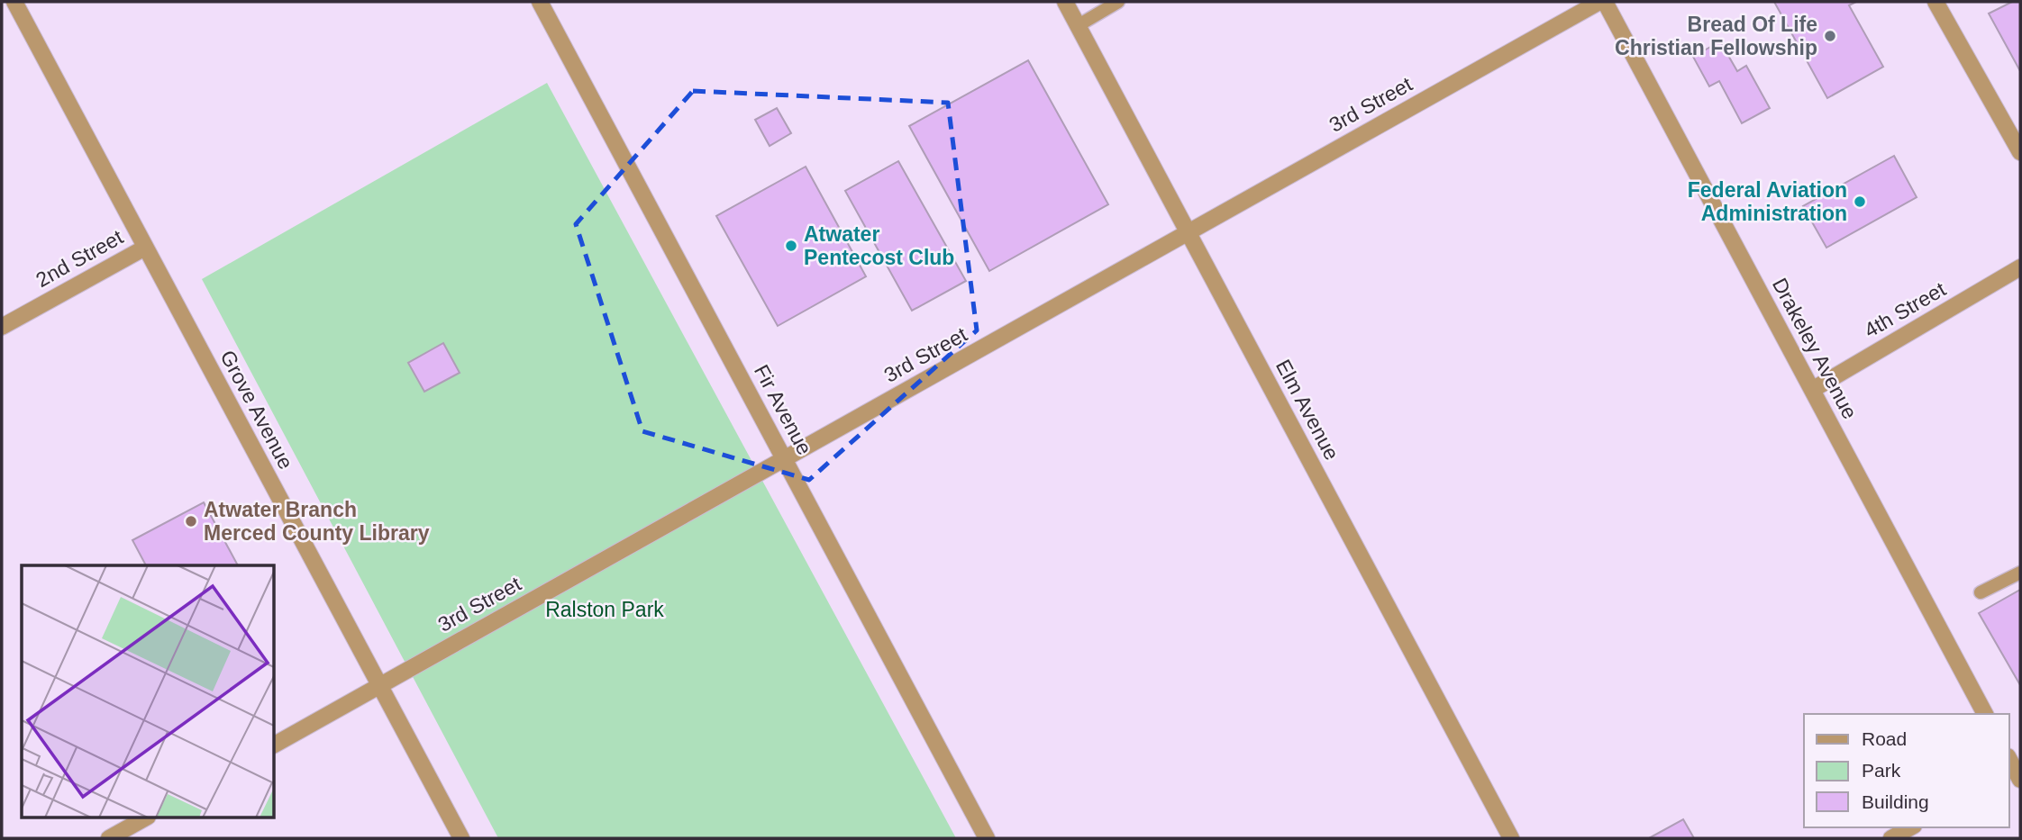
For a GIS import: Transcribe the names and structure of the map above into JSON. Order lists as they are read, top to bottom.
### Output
{
  "streets": {
    "street": [
      "3rd Street",
      "2nd Street",
      "4th Street",
      "Drakeley Avenue",
      "Grove Avenue",
      "Fir Avenue",
      "Elm Avenue"
    ]
  },
  "crossings": [
    ["3rd Street", "Grove Avenue"],
    ["3rd Street", "Fir Avenue"],
    ["3rd Street", "Elm Avenue"],
    ["2nd Street", "Grove Avenue"],
    ["4th Street", "Drakeley Avenue"]
  ],
  "parks": ["Ralston Park"],
  "places": [
    "Bread Of Life Christian Fellowship",
    "Federal Aviation Administration",
    "Atwater Pentecost Club",
    "Atwater Branch Merced County Library"
  ],
  "legend": ["Road", "Park", "Building"]
}
